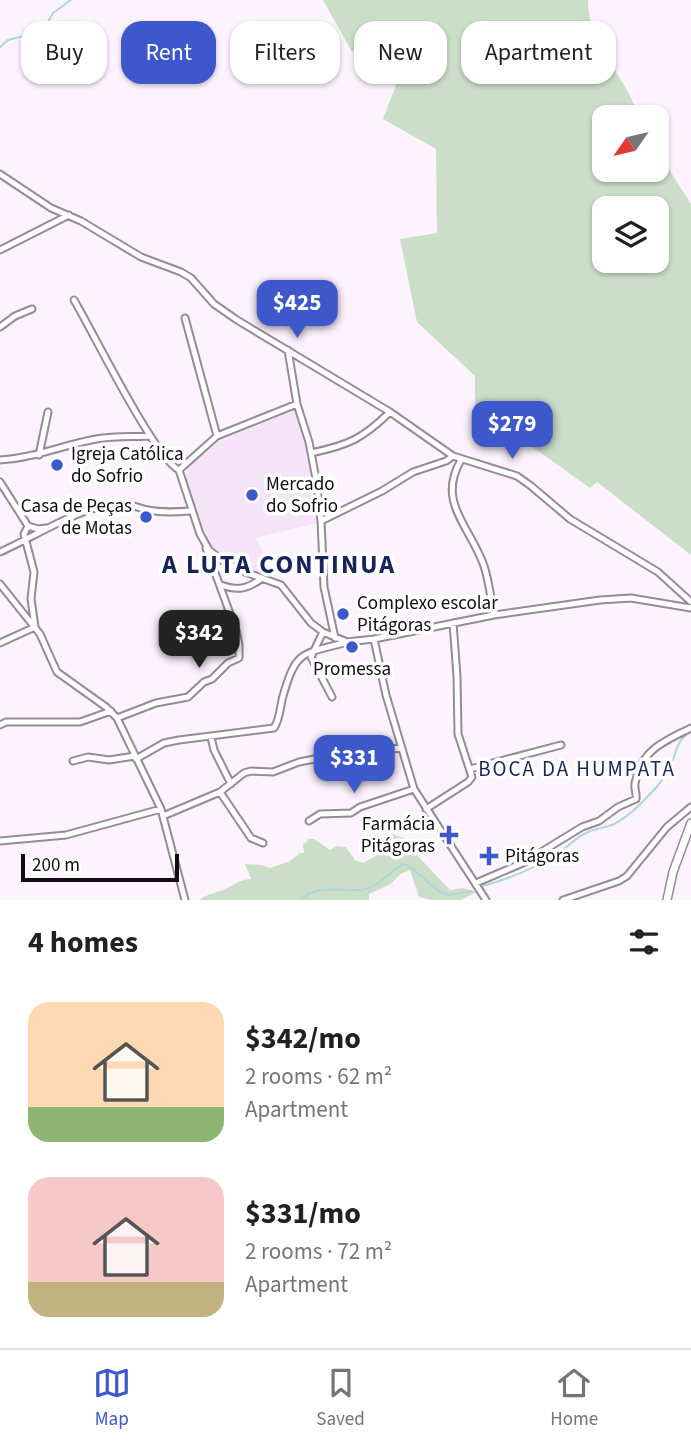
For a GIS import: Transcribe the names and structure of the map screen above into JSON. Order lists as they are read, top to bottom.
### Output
{
  "districts": ["A LUTA CONTINUA", "BOCA DA HUMPATA"],
  "places": {
    "other": [
      "Igreja Católica do Sofrio",
      "Mercado do Sofrio",
      "Casa de Peças de Motas",
      "Complexo escolar Pitágoras",
      "Promessa"
    ],
    "health": ["Farmácia Pitágoras", "Pitágoras"]
  },
  "scale_bar": "200 m",
  "north": "bottom left",
  "page": {
    "chip": [
      "Buy",
      "Rent",
      "Filters",
      "New",
      "Apartment"
    ],
    "price": [
      "$425",
      "$279",
      "$342",
      "$331"
    ],
    "scale": "200 m",
    "heading": "4 homes",
    "list": [
      {
        "name": "$342/mo",
        "note": "2 rooms · 62 m² · Apartment"
      },
      {
        "name": "$331/mo",
        "note": "2 rooms · 72 m² · Apartment"
      }
    ],
    "tabs": ["Map", "Saved", "Home"]
  }
}
